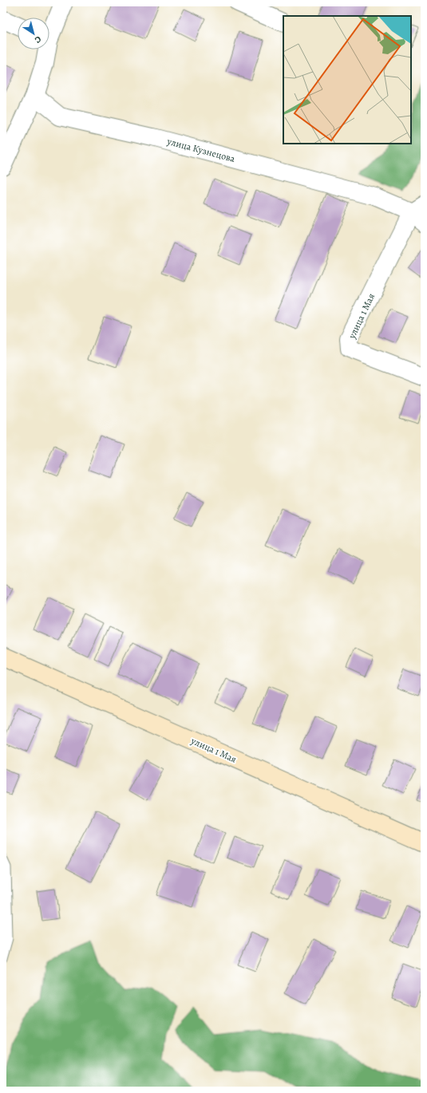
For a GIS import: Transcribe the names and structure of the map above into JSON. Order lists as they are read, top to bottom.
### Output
{
  "streets": {
    "street": ["улица Кузнецова", "улица 1 Мая"]
  },
  "crossings": [
    ["улица Кузнецова", "улица 1 Мая"]
  ],
  "north": "bottom right"
}
